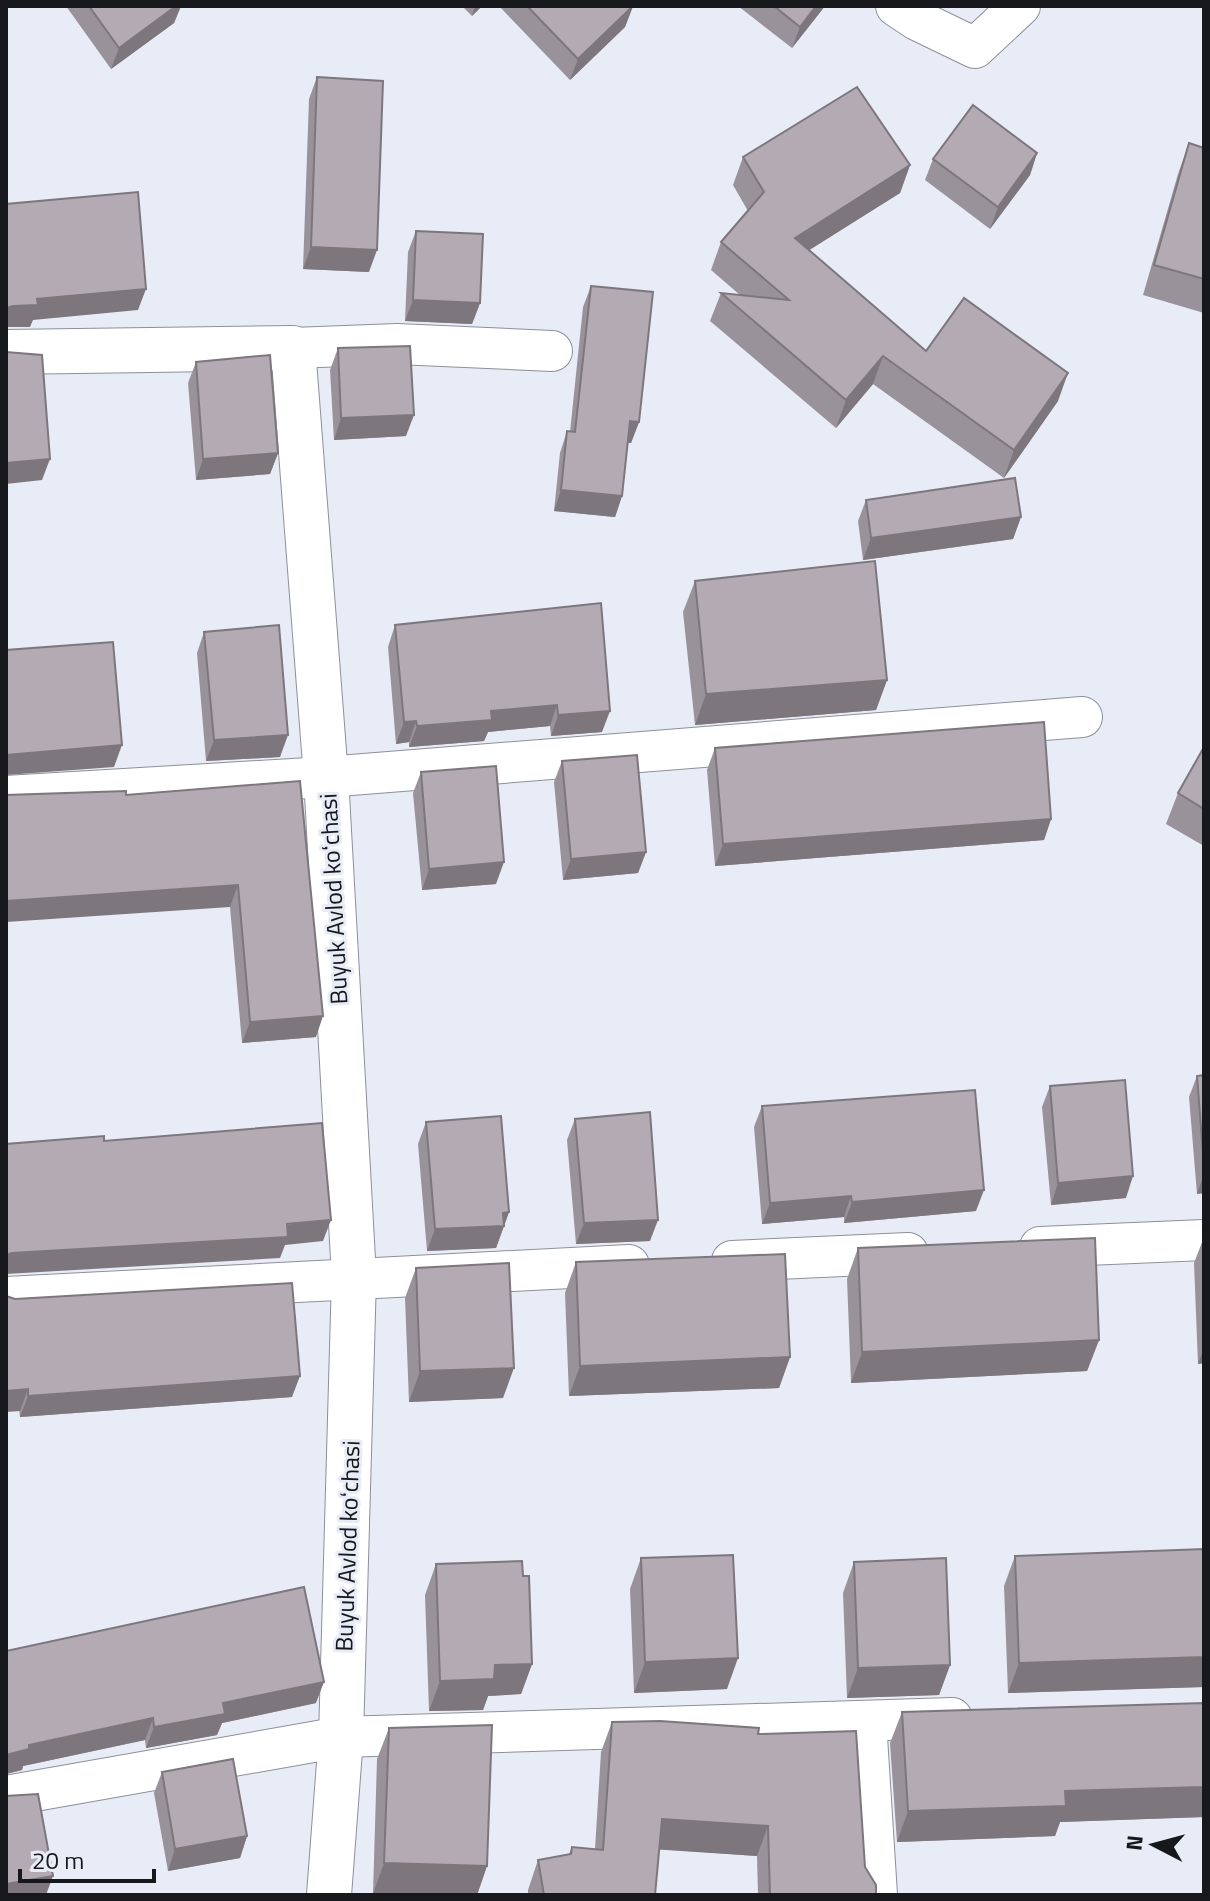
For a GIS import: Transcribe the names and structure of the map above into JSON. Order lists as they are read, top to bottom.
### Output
{
  "streets": {
    "street": ["Buyuk Avlod koʻchasi"]
  },
  "scale_bar": "20 m",
  "north": "left"
}
